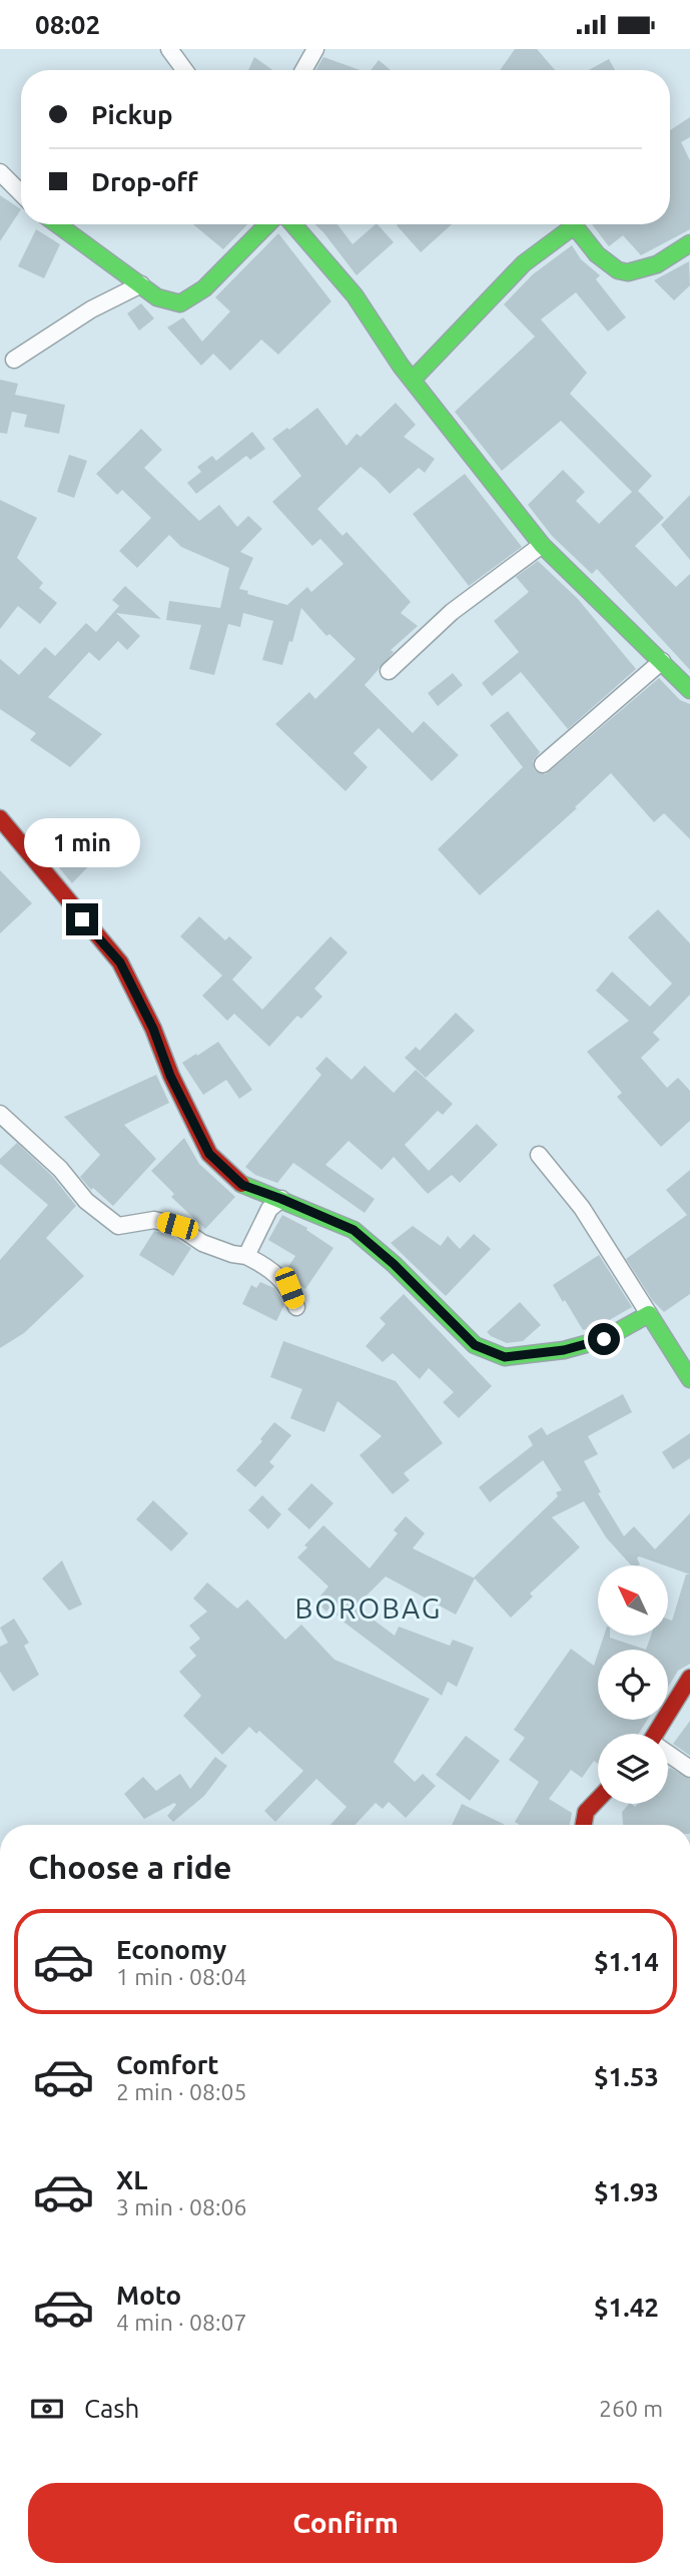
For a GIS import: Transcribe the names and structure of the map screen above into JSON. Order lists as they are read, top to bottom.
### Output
{
  "districts": ["BOROBAG"],
  "north": "top left",
  "page": {
    "status": "08:02",
    "banner": ["Pickup", "Drop-off"],
    "bubble": "1 min",
    "heading": "Choose a ride",
    "list": [
      {
        "name": "Economy",
        "note": "1 min · 08:04",
        "value": "$1.14"
      },
      {
        "name": "Comfort",
        "note": "2 min · 08:05",
        "value": "$1.53"
      },
      {
        "name": "XL",
        "note": "3 min · 08:06",
        "value": "$1.93"
      },
      {
        "name": "Moto",
        "note": "4 min · 08:07",
        "value": "$1.42"
      }
    ],
    "pay": ["Cash", "260 m"],
    "buttons": "Confirm"
  }
}
